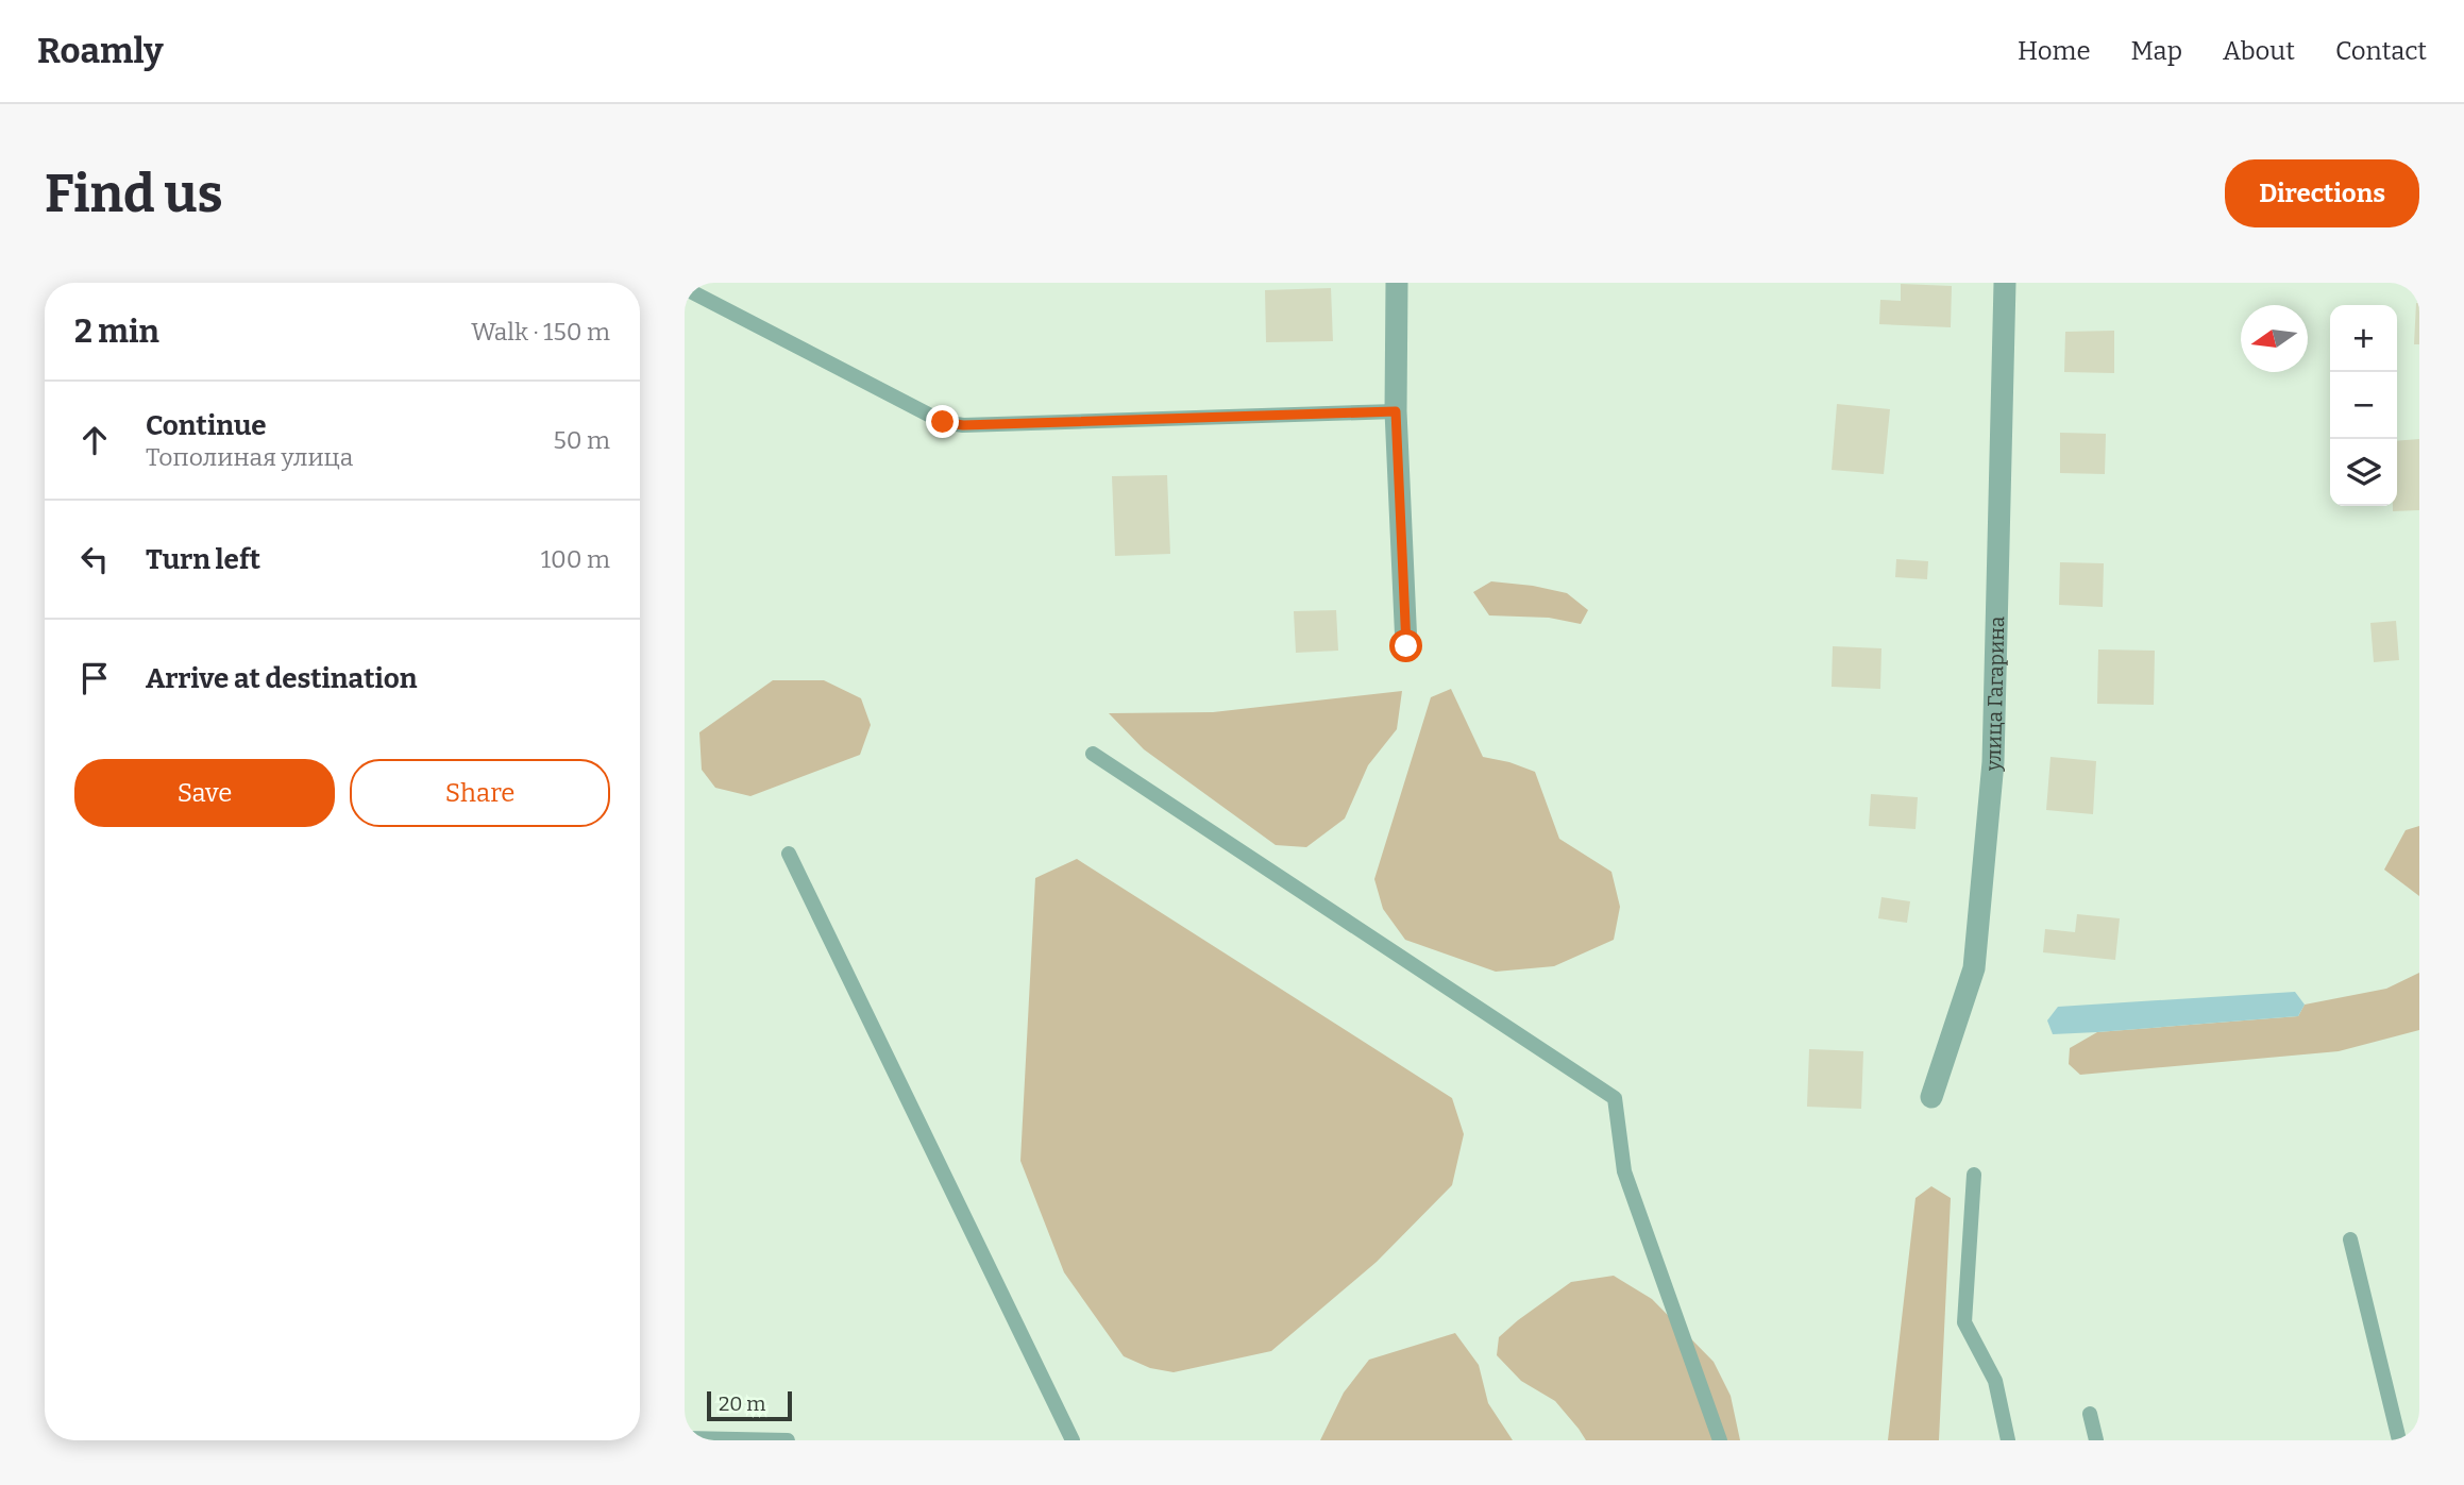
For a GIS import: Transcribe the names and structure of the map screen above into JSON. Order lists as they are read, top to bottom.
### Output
{
  "streets": {
    "street": ["улица Гагарина"]
  },
  "scale_bar": "20 m",
  "north": "left",
  "page": {
    "header": "Roamly",
    "nav": [
      "Home",
      "Map",
      "About",
      "Contact"
    ],
    "buttons": [
      "Directions",
      ["Save", "Share"]
    ],
    "title": "Find us",
    "heading": ["2 min", "Walk · 150 m"],
    "map_buttons": ["+", "−"],
    "list": [
      ["Continue", "Тополиная улица", "50 m"],
      ["Turn left", "100 m"],
      "Arrive at destination"
    ],
    "scale": "20 m"
  }
}
